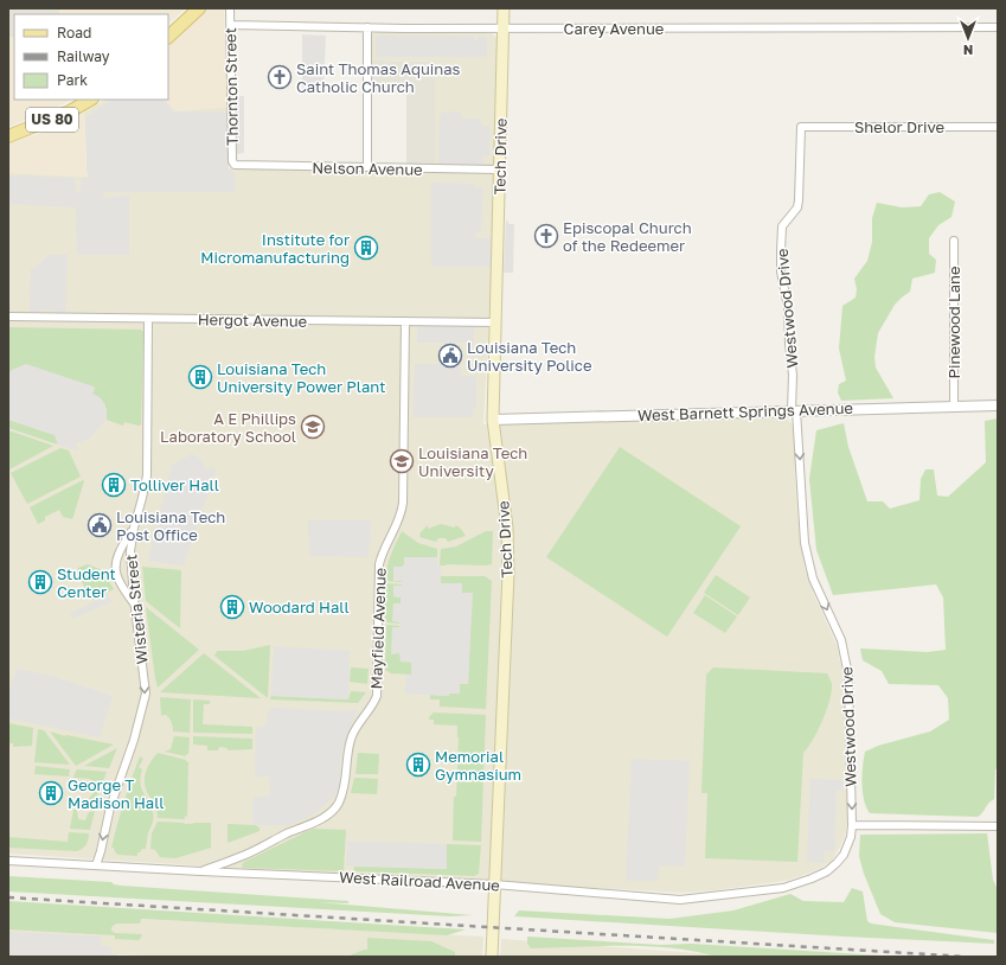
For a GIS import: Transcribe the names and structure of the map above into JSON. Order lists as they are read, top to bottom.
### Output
{
  "streets": {
    "main road": ["US 80", "Tech Drive"],
    "street": [
      "Carey Avenue",
      "Thornton Street",
      "Shelor Drive",
      "Nelson Avenue",
      "Westwood Drive",
      "Hergot Avenue",
      "Pinewood Lane",
      "West Barnett Springs Avenue",
      "Wisteria Street",
      "Mayfield Avenue",
      "West Railroad Avenue"
    ]
  },
  "crossings": [
    ["Carey Avenue", "Thornton Street"],
    ["Carey Avenue", "Tech Drive"],
    ["Thornton Street", "Nelson Avenue"],
    ["Shelor Drive", "Westwood Drive"],
    ["Tech Drive", "Nelson Avenue"],
    ["Tech Drive", "Hergot Avenue"],
    ["Tech Drive", "West Barnett Springs Avenue"],
    ["Tech Drive", "West Railroad Avenue"],
    ["Westwood Drive", "West Barnett Springs Avenue"],
    ["Westwood Drive", "West Railroad Avenue"],
    ["Hergot Avenue", "Wisteria Street"],
    ["Hergot Avenue", "Mayfield Avenue"],
    ["Pinewood Lane", "West Barnett Springs Avenue"],
    ["Wisteria Street", "West Railroad Avenue"],
    ["Mayfield Avenue", "West Railroad Avenue"]
  ],
  "one_way": ["Westwood Drive", "Wisteria Street"],
  "places": {
    "church": ["Saint Thomas Aquinas Catholic Church", "Episcopal Church of the Redeemer"],
    "building": [
      "Institute for Micromanufacturing",
      "Louisiana Tech University Power Plant",
      "Tolliver Hall",
      "Student Center",
      "Woodard Hall",
      "Memorial Gymnasium",
      "George T Madison Hall"
    ],
    "public building": ["Louisiana Tech University Police", "Louisiana Tech Post Office"],
    "school or university": ["A E Phillips Laboratory School", "Louisiana Tech University"]
  },
  "legend": ["Road", "Railway", "Park"],
  "north": "bottom"
}
